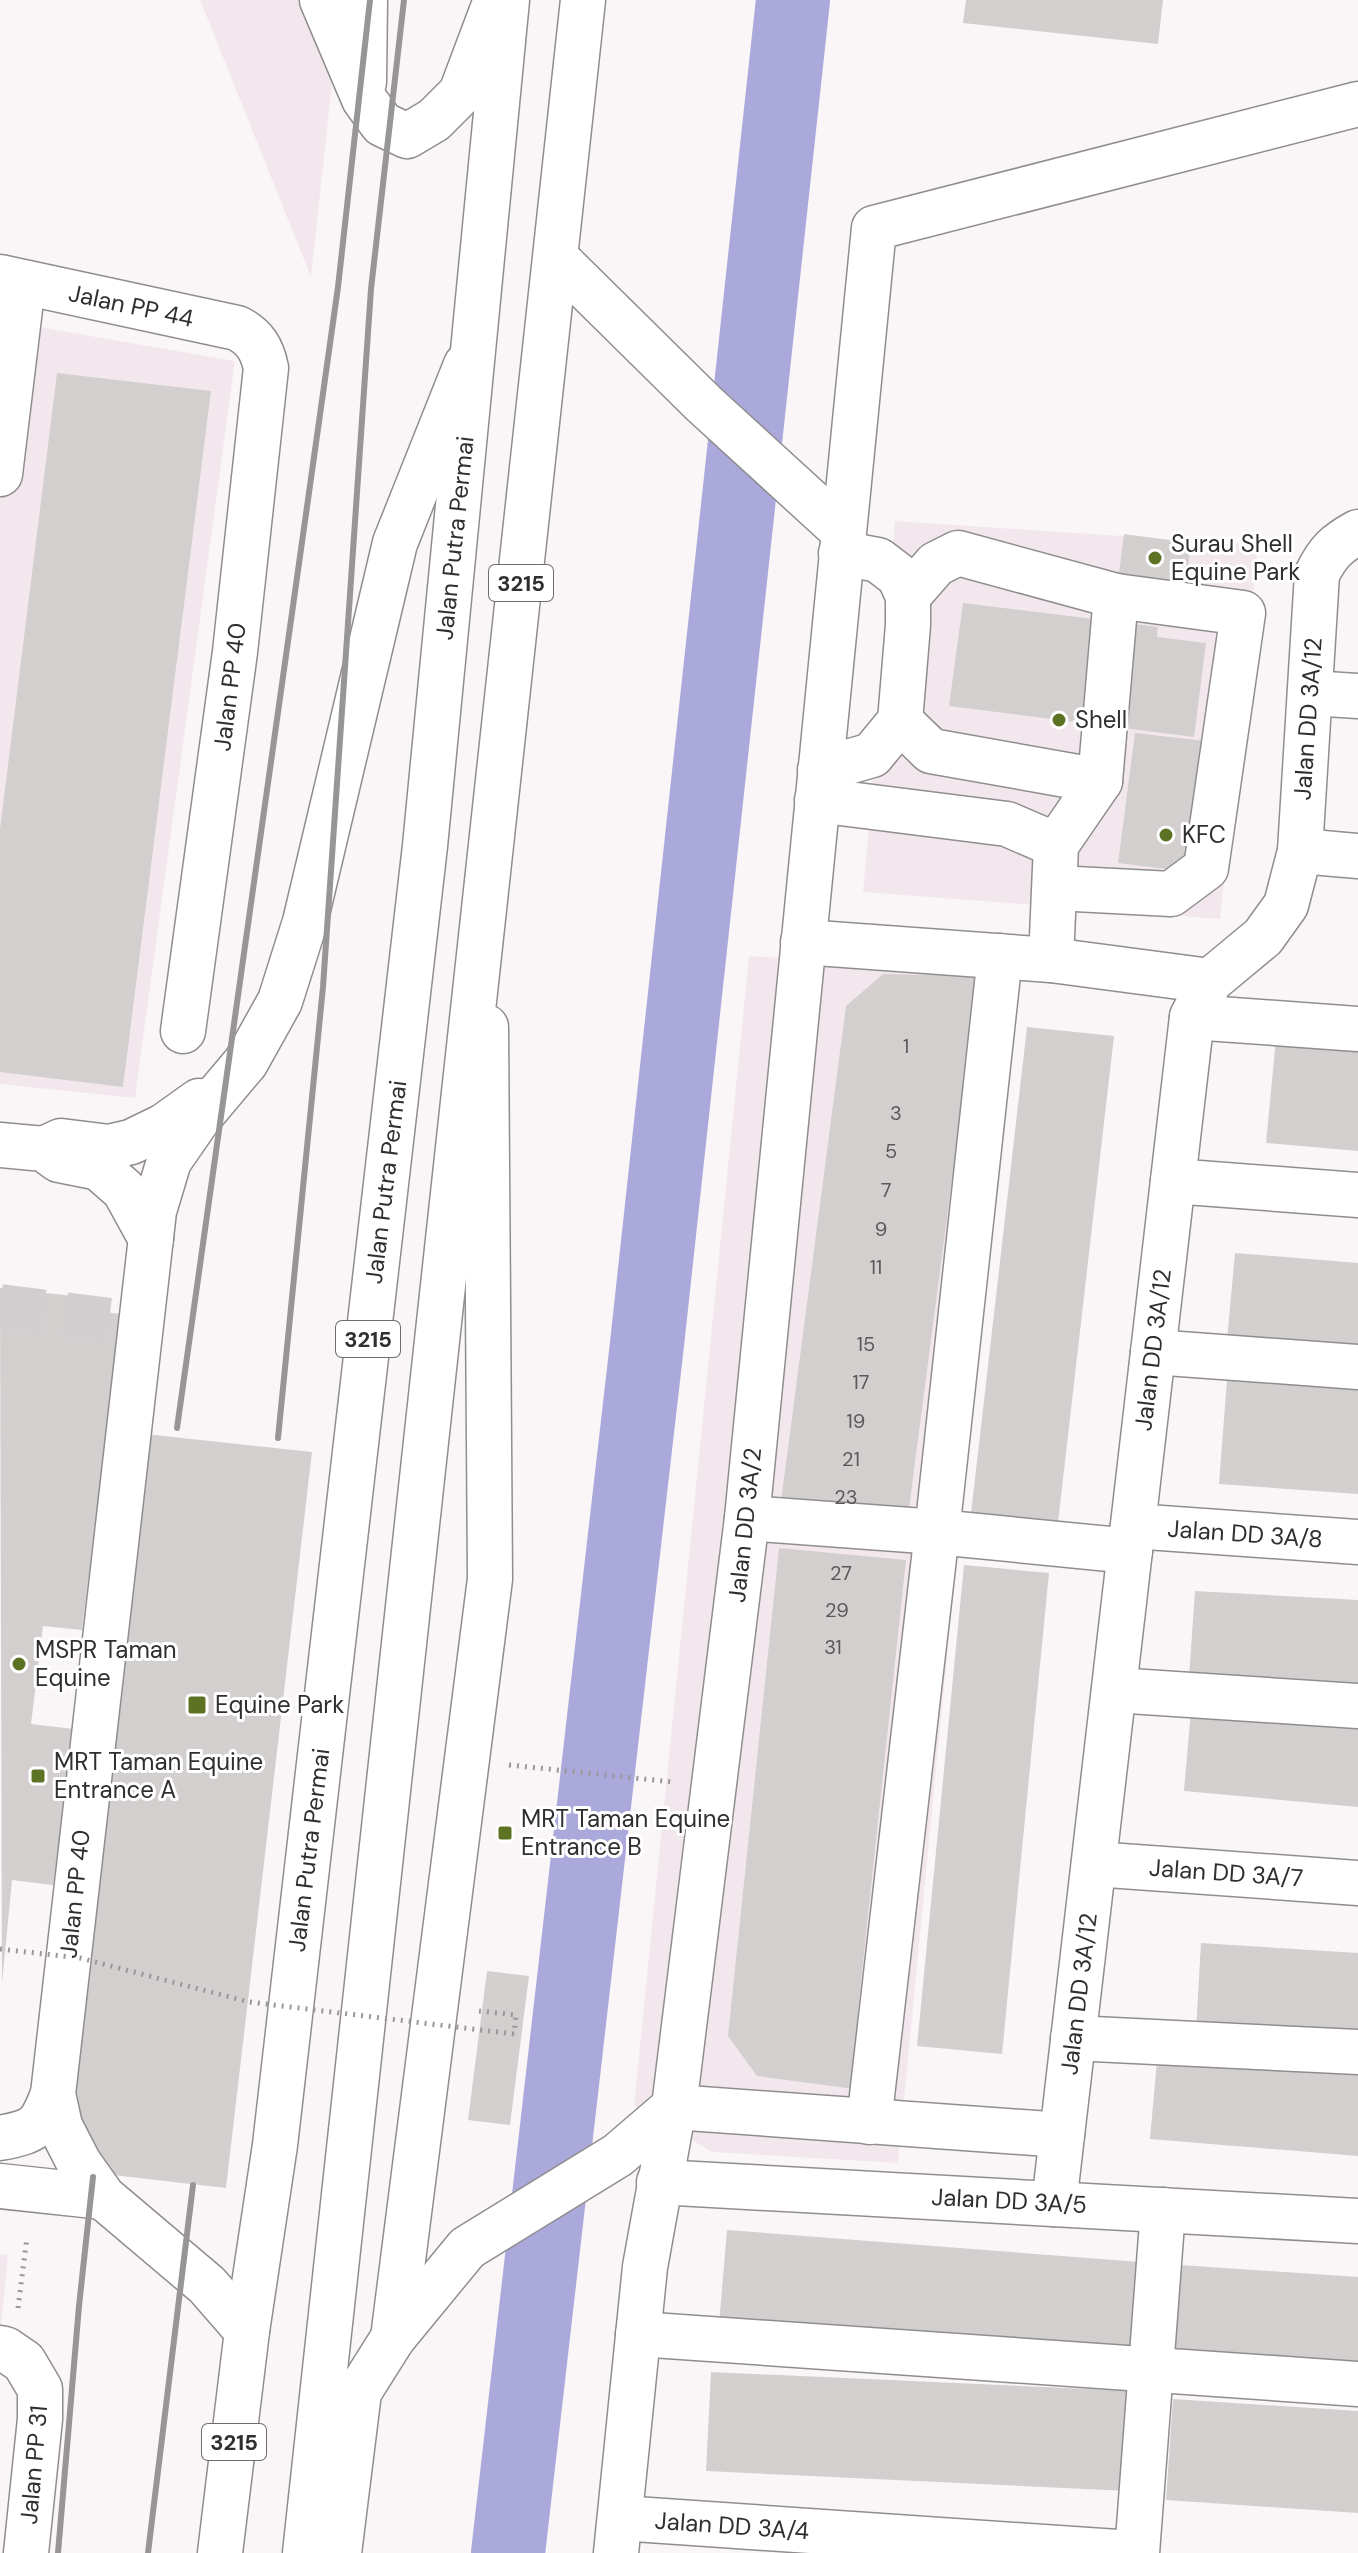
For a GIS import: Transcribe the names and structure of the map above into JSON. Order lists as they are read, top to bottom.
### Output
{
  "streets": {
    "street": [
      "Jalan PP 44",
      "Jalan Putra Permai",
      "3215",
      "Jalan PP 40",
      "Jalan DD 3A/12",
      "Jalan DD 3A/2",
      "Jalan DD 3A/8",
      "Jalan DD 3A/7",
      "Jalan DD 3A/5",
      "Jalan PP 31",
      "Jalan DD 3A/4"
    ]
  },
  "crossings": [
    ["Jalan PP 44", "Jalan PP 40"],
    ["Jalan Putra Permai", "Jalan PP 40"],
    ["Jalan DD 3A/12", "Jalan DD 3A/8"],
    ["Jalan DD 3A/12", "Jalan DD 3A/7"],
    ["Jalan DD 3A/12", "Jalan DD 3A/5"],
    ["Jalan DD 3A/2", "Jalan DD 3A/8"],
    ["Jalan DD 3A/2", "Jalan DD 3A/5"],
    ["Jalan DD 3A/2", "Jalan DD 3A/4"]
  ],
  "places": {
    "other": [
      "Surau Shell Equine Park",
      "Shell",
      "KFC",
      "MSPR Taman Equine"
    ],
    "transit": ["Equine Park", "MRT Taman Equine Entrance A", "MRT Taman Equine Entrance B"]
  },
  "house_numbers": [
    "1",
    "3",
    "5",
    "7",
    "9",
    "11",
    "15",
    "17",
    "19",
    "21",
    "23",
    "27",
    "29",
    "31"
  ]
}
